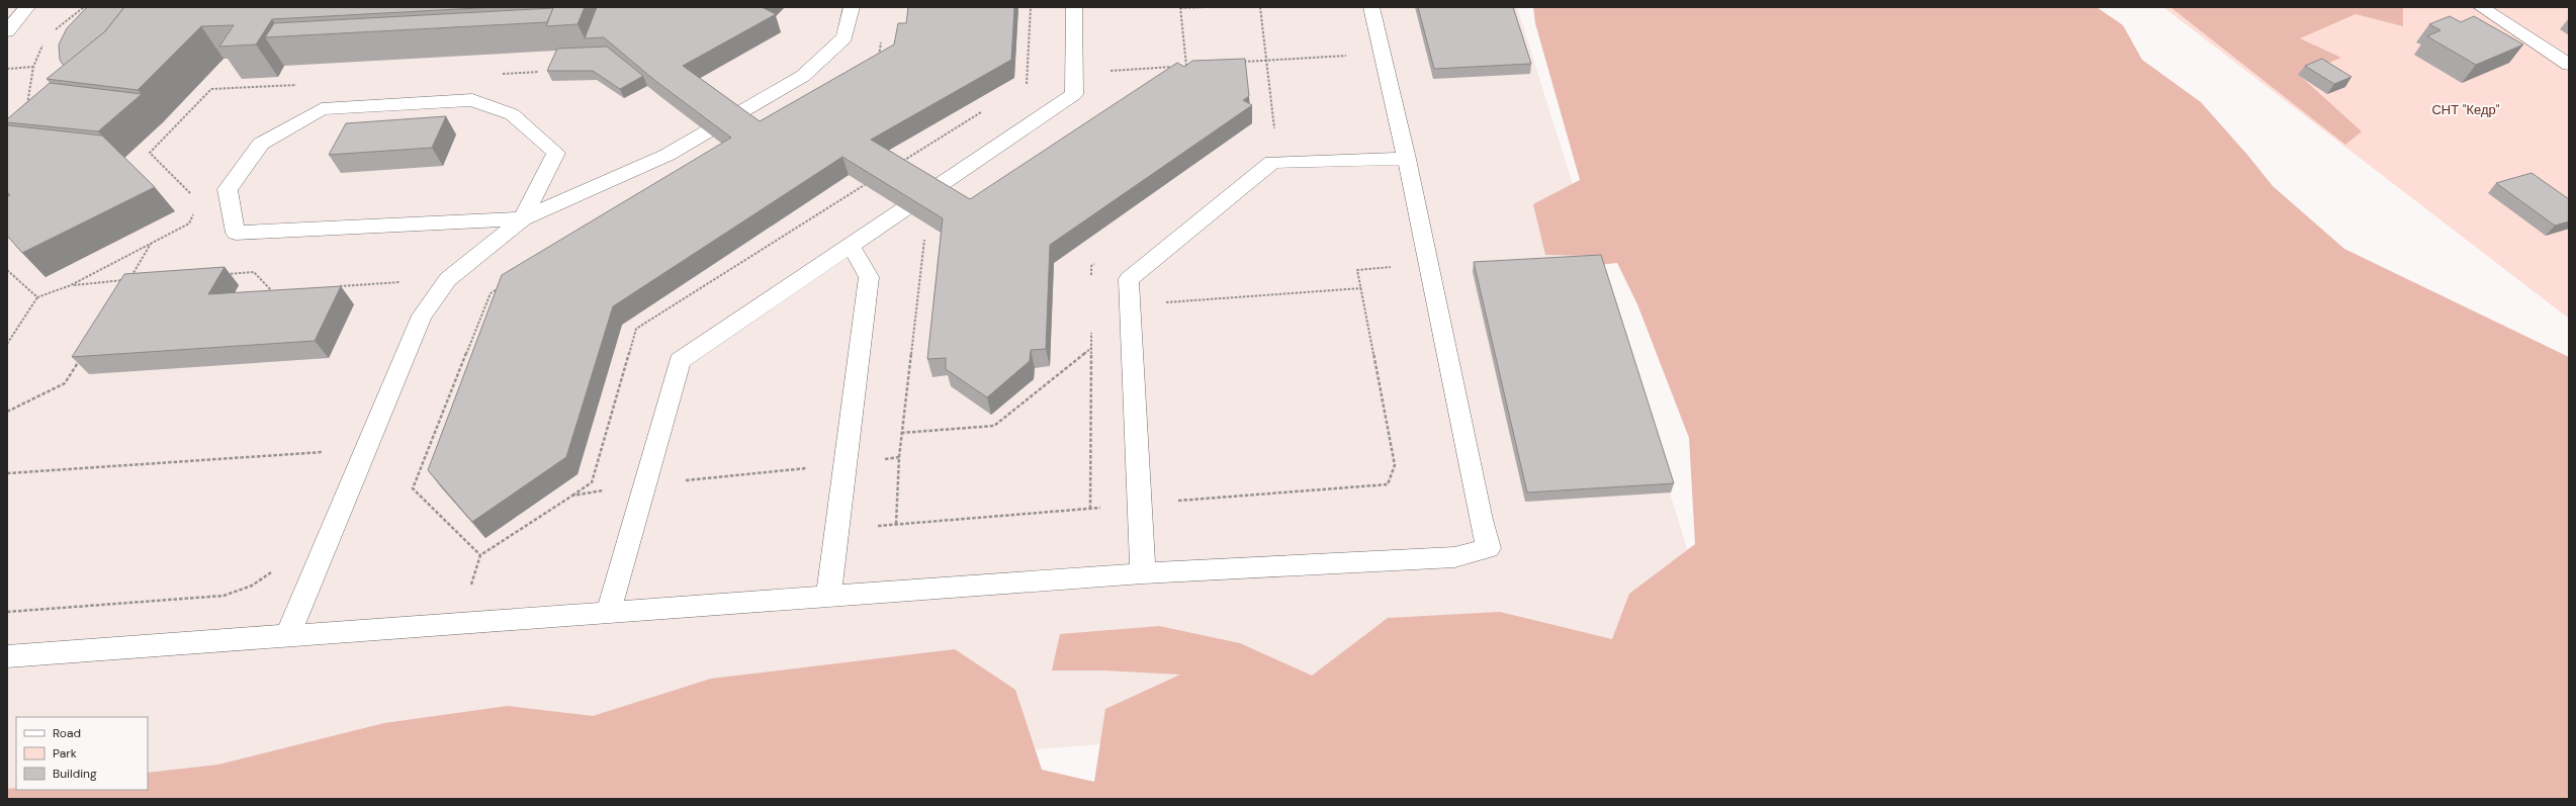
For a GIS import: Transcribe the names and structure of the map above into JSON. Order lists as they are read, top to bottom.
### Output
{
  "parks": ["СНТ \"Кедр\""],
  "legend": ["Road", "Park", "Building"]
}
